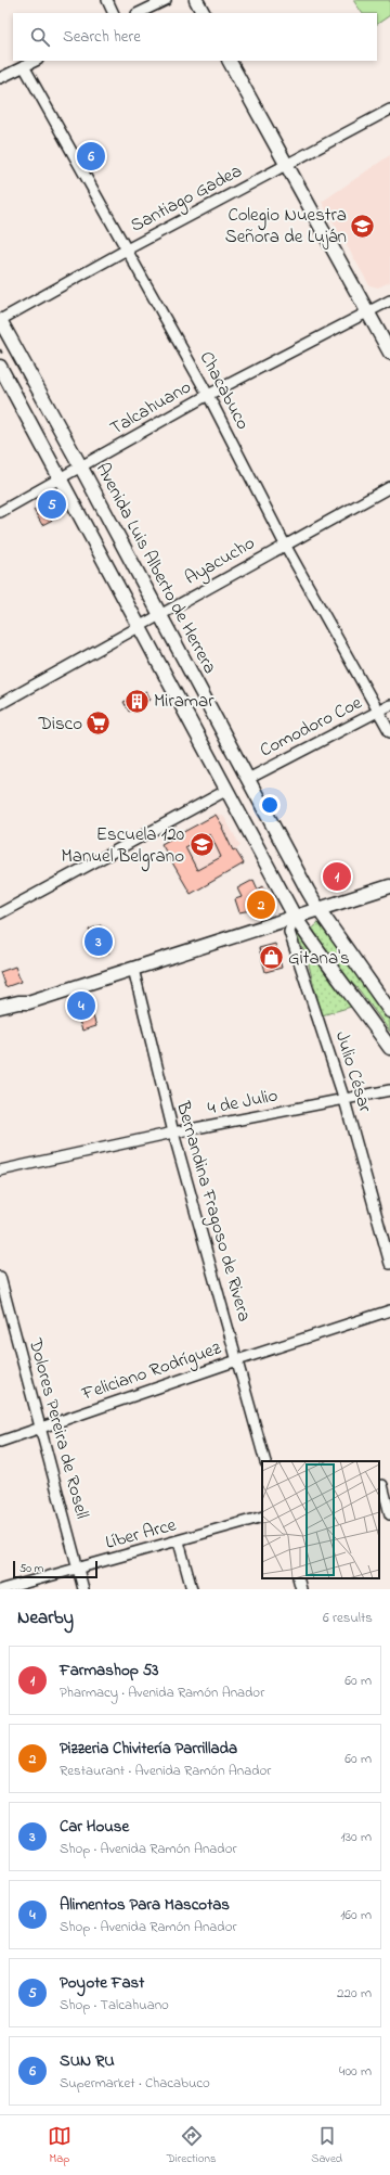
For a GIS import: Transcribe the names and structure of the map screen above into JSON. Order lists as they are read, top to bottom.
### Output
{
  "streets": {
    "main road": ["Avenida Luis Alberto de Herrera"],
    "street": [
      "Santiago Gadea",
      "Chacabuco",
      "Talcahuano",
      "Ayacucho",
      "Comodoro Coe",
      "Julio César",
      "4 de Julio",
      "Bernandina Fragoso de Rivera",
      "Feliciano Rodríguez",
      "Dolores Pereira de Rosell",
      "Líber Arce"
    ]
  },
  "crossings": [
    ["Santiago Gadea", "Chacabuco"],
    ["Santiago Gadea", "Avenida Luis Alberto de Herrera"],
    ["Chacabuco", "Talcahuano"],
    ["Chacabuco", "Ayacucho"],
    ["Chacabuco", "Comodoro Coe"],
    ["Talcahuano", "Avenida Luis Alberto de Herrera"],
    ["Ayacucho", "Avenida Luis Alberto de Herrera"],
    ["Avenida Luis Alberto de Herrera", "Comodoro Coe"],
    ["Julio César", "4 de Julio"],
    ["4 de Julio", "Bernandina Fragoso de Rivera"],
    ["Bernandina Fragoso de Rivera", "Feliciano Rodríguez"],
    ["Feliciano Rodríguez", "Dolores Pereira de Rosell"],
    ["Dolores Pereira de Rosell", "Líber Arce"]
  ],
  "places": {
    "school or university": ["Colegio Nuestra Señora de Luján", "Escuela 120 Manuel Belgrano"],
    "building": ["Miramar"],
    "supermarket": ["Disco"],
    "shop": ["Gitana's"]
  },
  "scale_bar": "50 m",
  "page": {
    "search": "Search here",
    "pins": [
      "6",
      "5",
      "1",
      "2",
      "3",
      "4"
    ],
    "scale": "50 m",
    "heading": ["Nearby", "6 results"],
    "list": [
      {
        "mark": "1",
        "name": "Farmashop 53",
        "note": "Pharmacy · Avenida Ramón Anador",
        "value": "60 m"
      },
      {
        "mark": "2",
        "name": "Pizzeria Chivitería Parrillada",
        "note": "Restaurant · Avenida Ramón Anador",
        "value": "60 m"
      },
      {
        "mark": "3",
        "name": "Car House",
        "note": "Shop · Avenida Ramón Anador",
        "value": "130 m"
      },
      {
        "mark": "4",
        "name": "Alimentos Para Mascotas",
        "note": "Shop · Avenida Ramón Anador",
        "value": "160 m"
      },
      {
        "mark": "5",
        "name": "Poyote Fast",
        "note": "Shop · Talcahuano",
        "value": "220 m"
      },
      {
        "mark": "6",
        "name": "SUN RU",
        "note": "Supermarket · Chacabuco",
        "value": "400 m"
      }
    ],
    "nav": ["Map", "Directions", "Saved"]
  }
}
